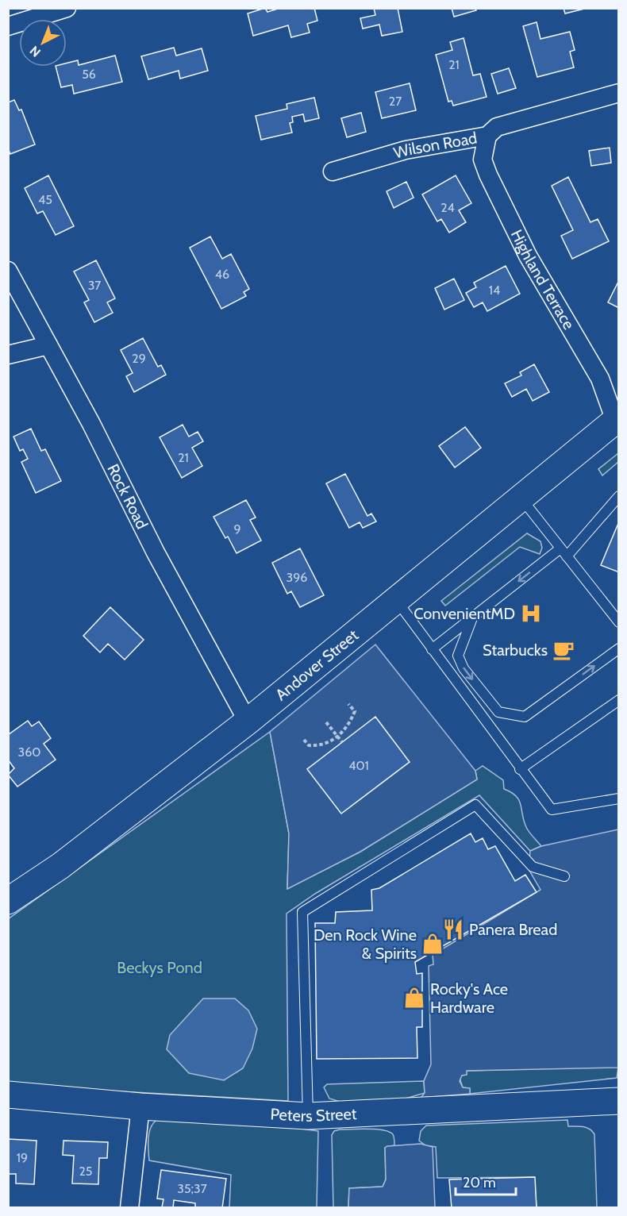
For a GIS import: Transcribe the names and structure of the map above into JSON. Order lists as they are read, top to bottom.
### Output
{
  "streets": {
    "main road": ["Andover Street", "Peters Street"],
    "street": ["Wilson Road", "Highland Terrace", "Rock Road"]
  },
  "crossings": [
    ["Wilson Road", "Highland Terrace"],
    ["Highland Terrace", "Andover Street"],
    ["Rock Road", "Andover Street"]
  ],
  "parks": ["Beckys Pond"],
  "places": {
    "hospital": ["ConvenientMD"],
    "cafe": ["Starbucks"],
    "restaurant": ["Panera Bread"],
    "shop": ["Den Rock Wine & Spirits", "Rocky's Ace Hardware"]
  },
  "house_numbers": [
    "21",
    "56",
    "27",
    "45",
    "24",
    "46",
    "37",
    "14",
    "29",
    "21",
    "9",
    "396",
    "360",
    "401",
    "19",
    "25",
    "35;37"
  ],
  "scale_bar": "20 m",
  "north": "bottom left"
}
